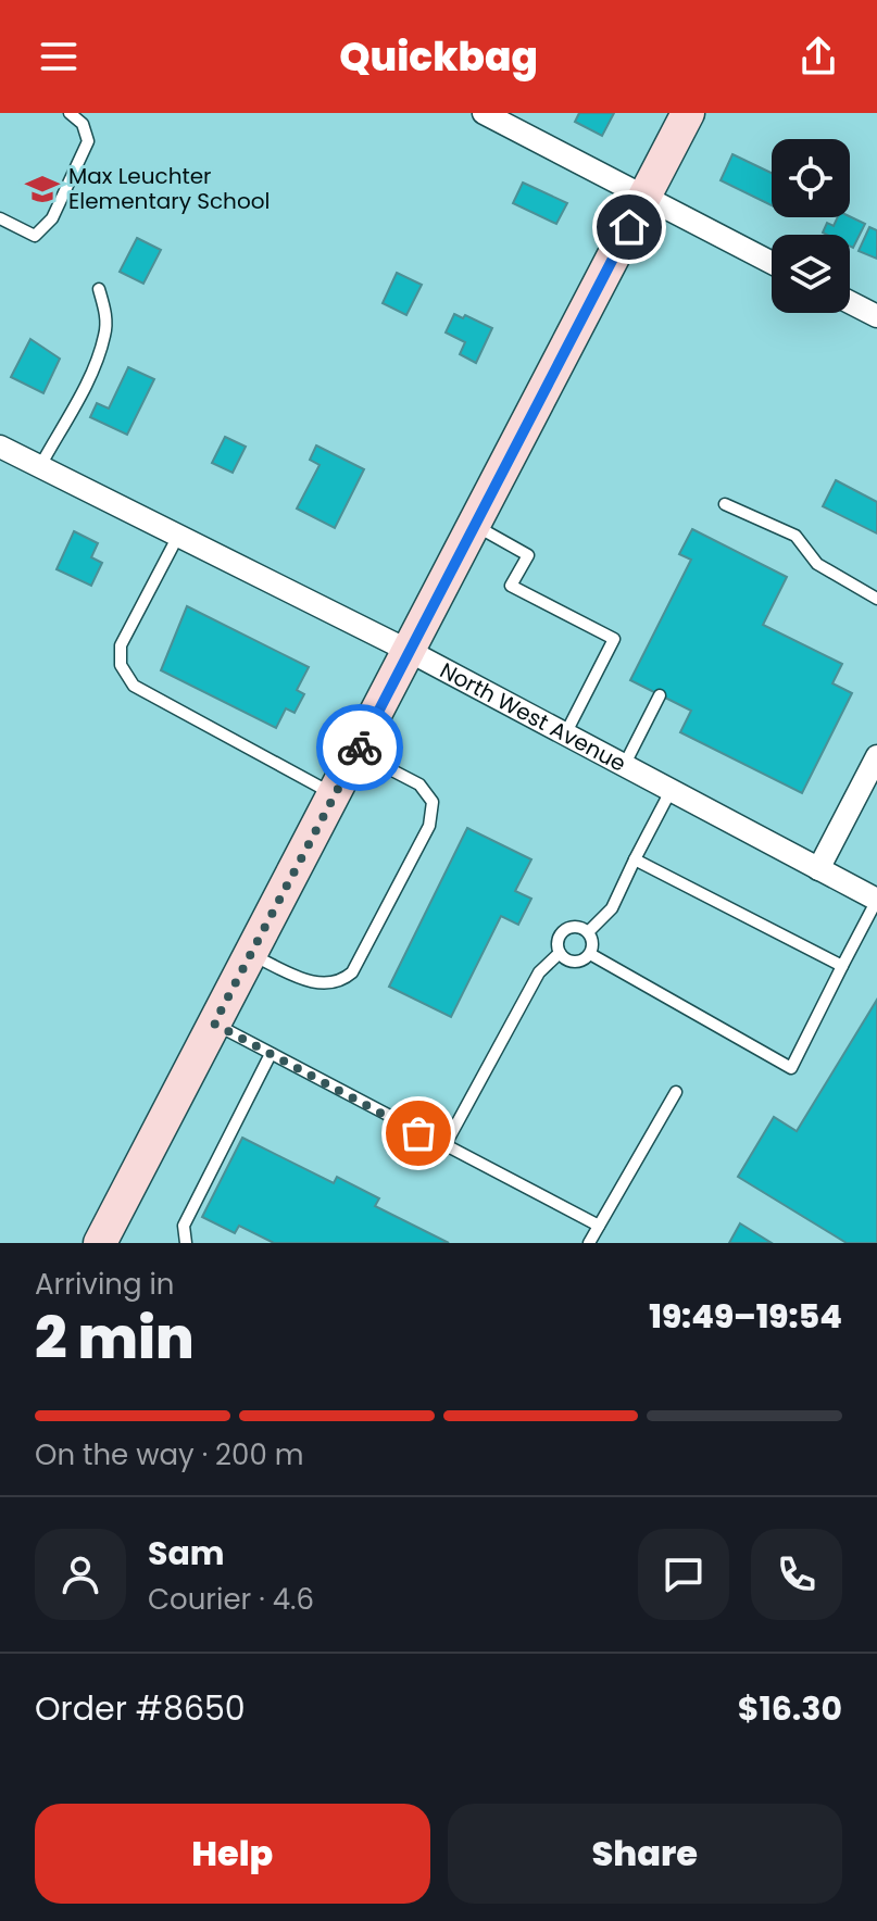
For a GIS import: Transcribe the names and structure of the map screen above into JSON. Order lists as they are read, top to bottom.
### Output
{
  "streets": {
    "street": ["North West Avenue"]
  },
  "places": {
    "school or university": ["Max Leuchter Elementary School"]
  },
  "page": {
    "header": "Quickbag",
    "heading": ["2 min", "Arriving in", "19:49–19:54"],
    "panel": [
      "Sam",
      "Courier · 4.6",
      "Order #8650",
      "$16.30"
    ],
    "bar": "On the way · 200 m",
    "buttons": ["Help", "Share"]
  }
}
